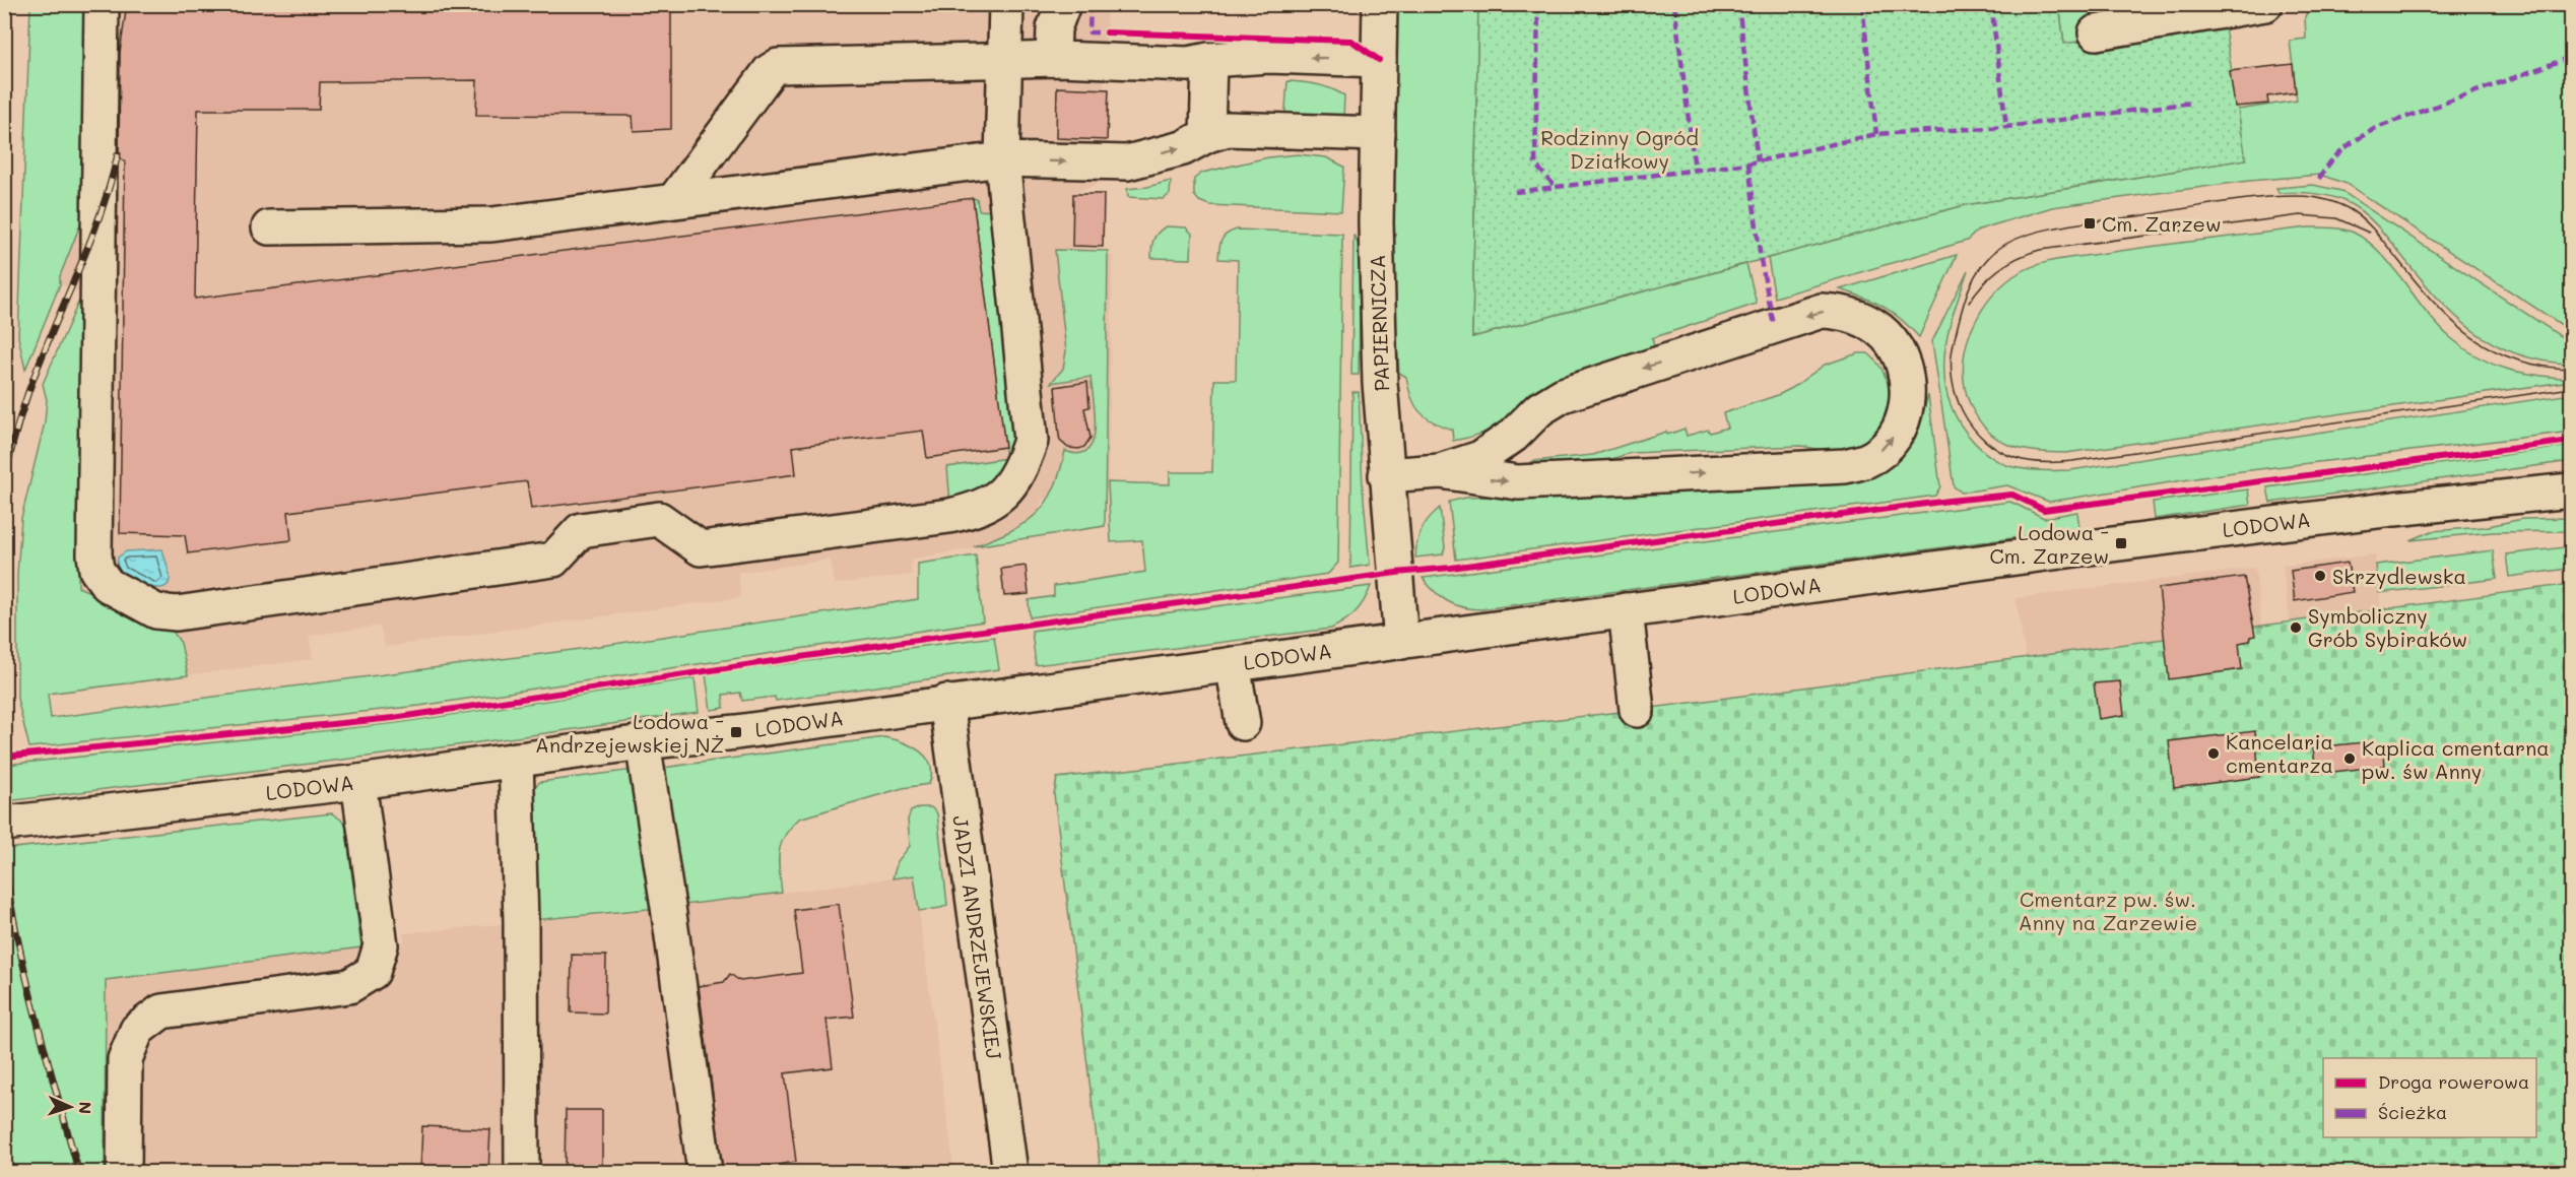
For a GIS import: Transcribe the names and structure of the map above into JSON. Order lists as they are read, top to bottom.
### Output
{
  "streets": {
    "street": ["PAPIERNICZA", "LODOWA", "JADZI ANDRZEJEWSKIEJ"]
  },
  "crossings": [
    ["PAPIERNICZA", "LODOWA"],
    ["LODOWA", "JADZI ANDRZEJEWSKIEJ"]
  ],
  "parks": ["Rodzinny Ogród Działkowy", "Cmentarz pw. św. Anny na Zarzewie"],
  "places": {
    "transit": ["Cm. Zarzew", "Lodowa - Cm. Zarzew", "Lodowa - Andrzejewskiej NŻ"],
    "other": [
      "Skrzydlewska",
      "Symboliczny Grób Sybiraków",
      "Kancelaria cmentarza",
      "Kaplica cmentarna pw. św Anny"
    ]
  },
  "legend": ["Droga rowerowa", "Ścieżka"],
  "north": "right"
}
